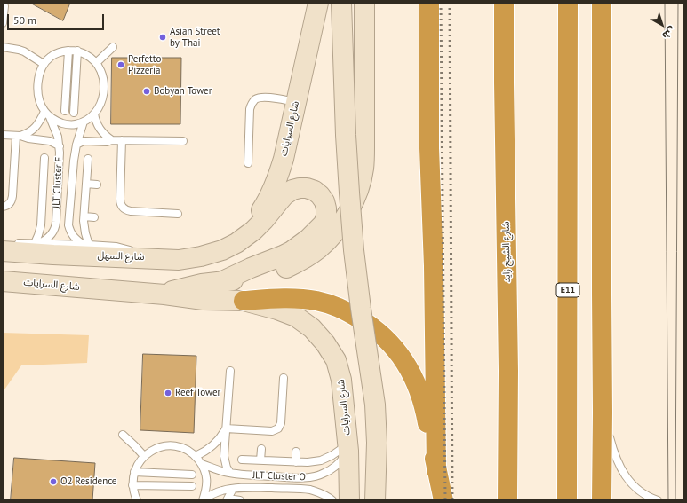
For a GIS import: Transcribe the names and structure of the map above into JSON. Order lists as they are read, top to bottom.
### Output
{
  "streets": {
    "highway": ["شارع الشيخ زايد", "E11"],
    "main road": ["شارع السرايات", "شارع السهل"],
    "lane": ["JLT Cluster F", "JLT Cluster O"]
  },
  "crossings": [
    ["شارع السرايات", "شارع السهل"],
    ["شارع السرايات", "JLT Cluster O"]
  ],
  "places": [
    "Asian Street by Thai",
    "Perfetto Pizzeria",
    "Bobyan Tower",
    "Reef Tower",
    "O2 Residence"
  ],
  "scale_bar": "50 m",
  "north": "bottom right"
}
